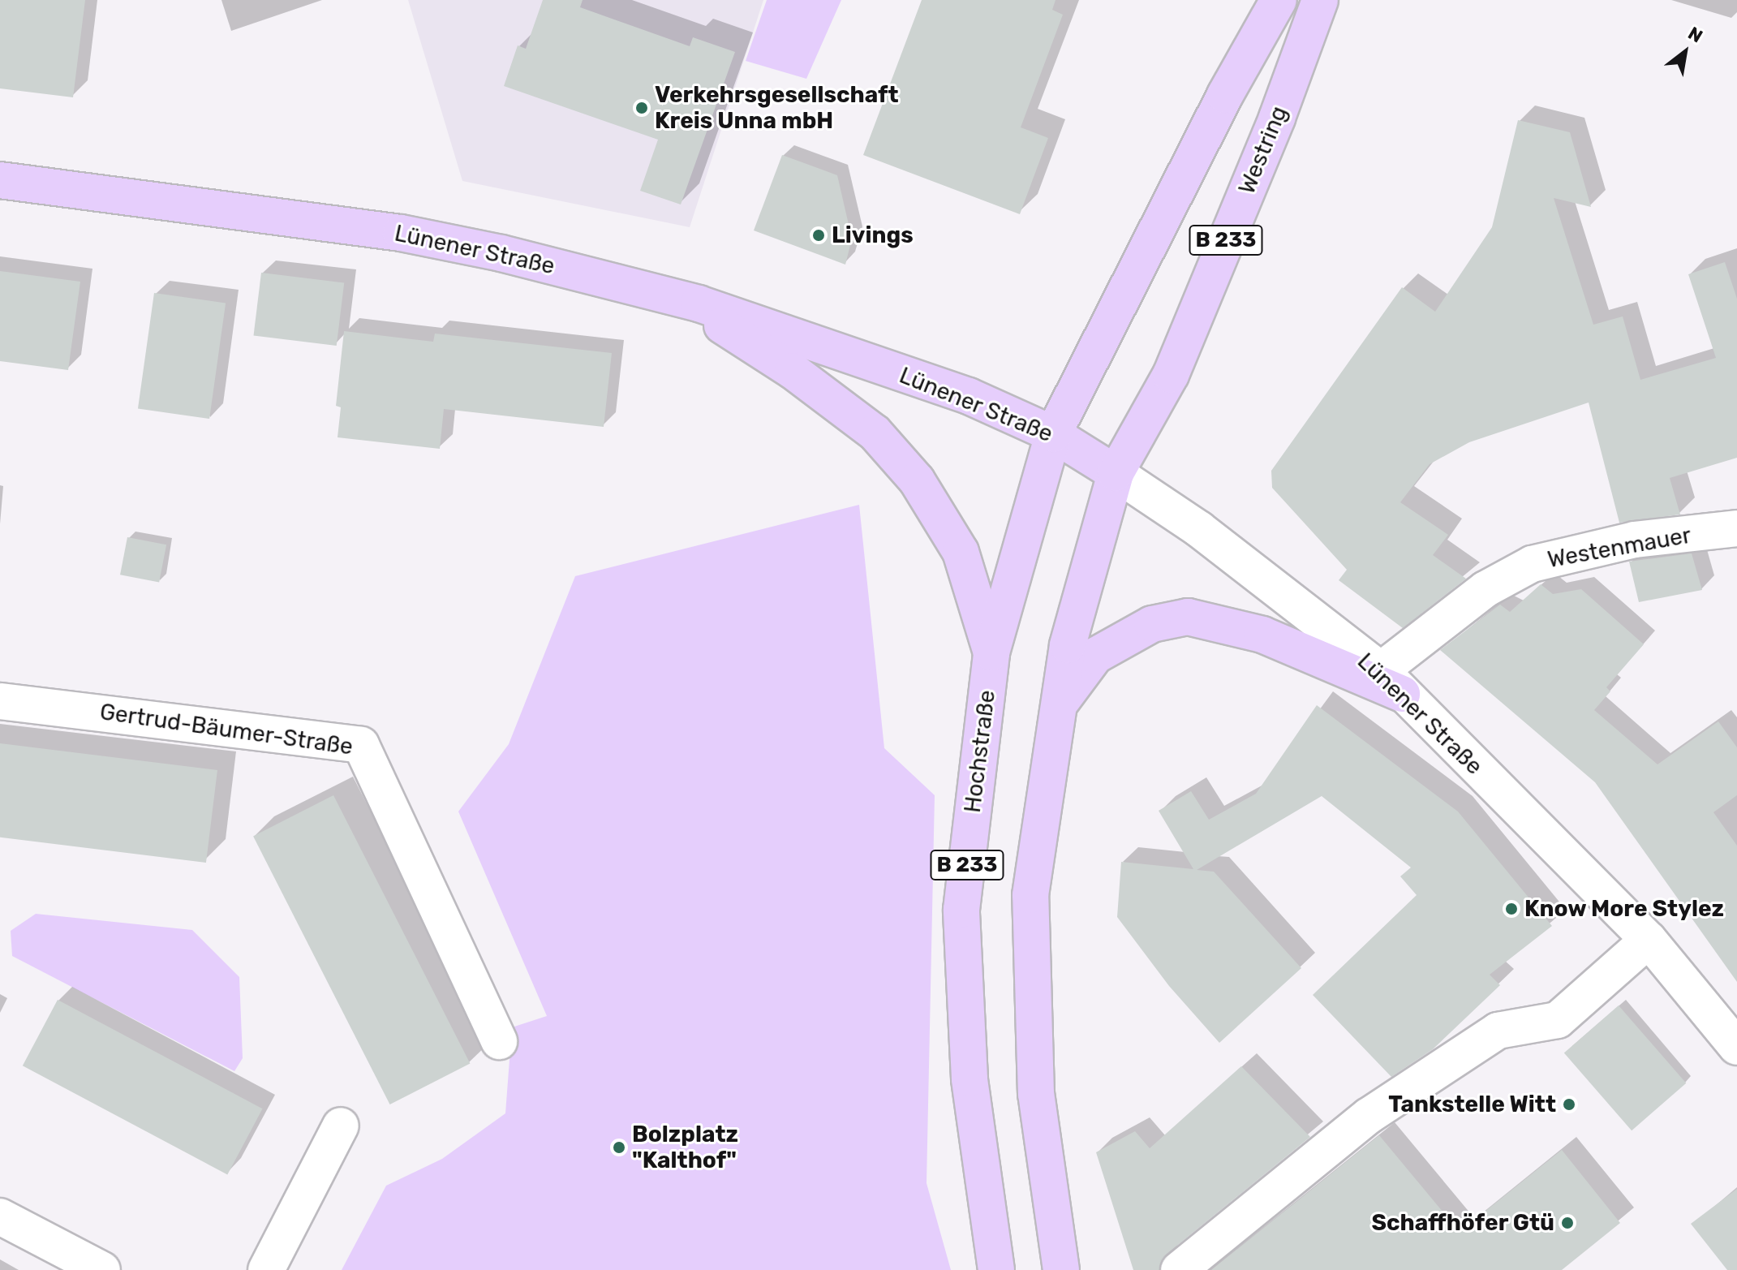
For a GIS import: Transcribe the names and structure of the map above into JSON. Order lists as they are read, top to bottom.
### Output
{
  "streets": {
    "main road": [
      "Westring",
      "B 233",
      "Lünener Straße",
      "Hochstraße"
    ],
    "street": ["Westenmauer", "Gertrud-Bäumer-Straße"]
  },
  "crossings": [
    ["Westring", "B 233"],
    ["Westring", "Lünener Straße"],
    ["B 233", "Lünener Straße"],
    ["B 233", "Hochstraße"],
    ["Lünener Straße", "Westenmauer"],
    ["Lünener Straße", "Hochstraße"]
  ],
  "places": [
    "Verkehrsgesellschaft Kreis Unna mbH",
    "Livings",
    "Know More Stylez",
    "Tankstelle Witt",
    "Bolzplatz \"Kalthof\"",
    "Schaffhöfer Gtü"
  ],
  "north": "top right"
}
